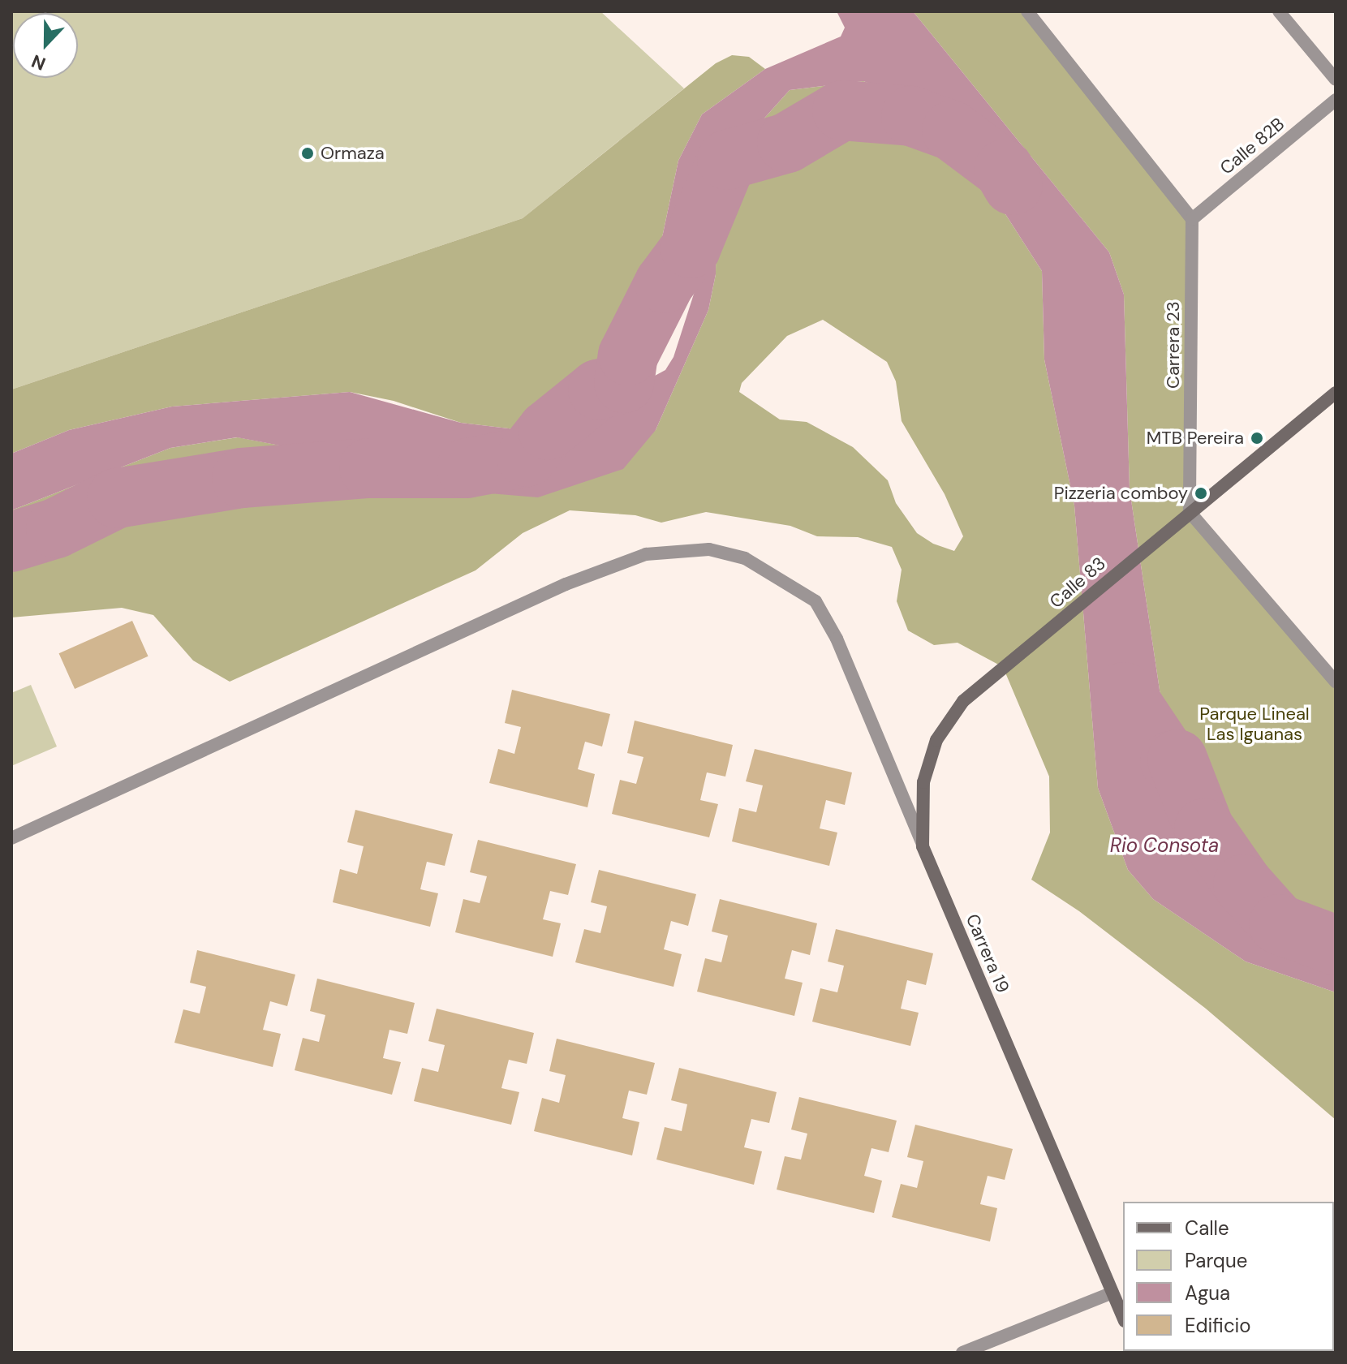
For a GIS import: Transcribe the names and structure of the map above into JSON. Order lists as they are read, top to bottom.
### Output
{
  "streets": {
    "street": [
      "Calle 82B",
      "Carrera 23",
      "Calle 83",
      "Carrera 19"
    ]
  },
  "crossings": [
    ["Calle 82B", "Carrera 23"],
    ["Carrera 23", "Calle 83"],
    ["Calle 83", "Carrera 19"]
  ],
  "water": ["Rio Consota"],
  "parks": ["Parque Lineal Las Iguanas"],
  "places": ["Ormaza", "MTB Pereira", "Pizzeria comboy"],
  "legend": [
    "Calle",
    "Parque",
    "Agua",
    "Edificio"
  ],
  "north": "bottom"
}
